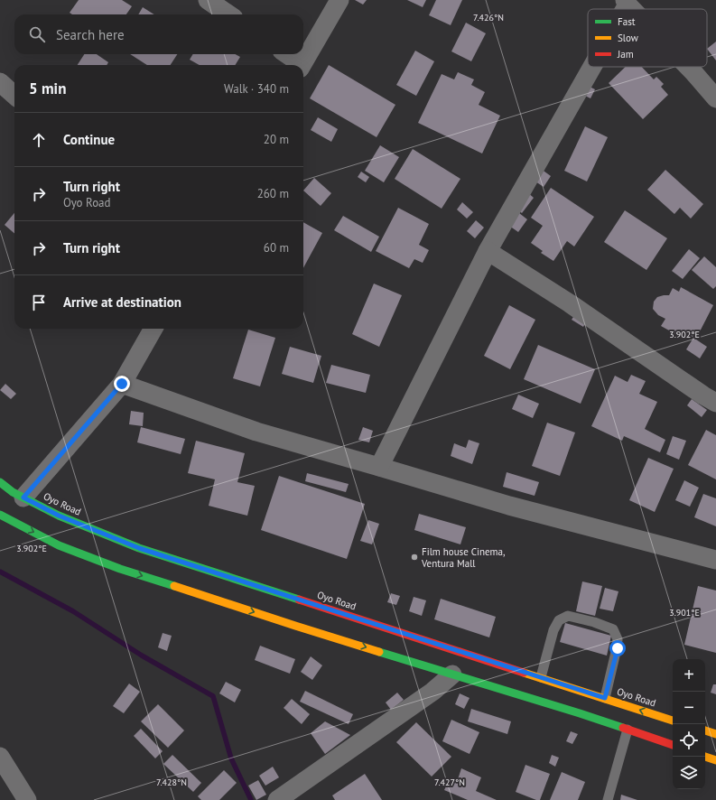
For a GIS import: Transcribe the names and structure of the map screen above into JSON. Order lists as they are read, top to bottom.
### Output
{
  "streets": {
    "main road": ["Oyo Road"]
  },
  "places": ["Film house Cinema, Ventura Mall"],
  "legend": ["Fast", "Slow", "Jam"],
  "page": {
    "search": "Search here",
    "heading": ["5 min", "Walk · 340 m"],
    "list": [
      ["Continue", "20 m"],
      ["Turn right", "Oyo Road", "260 m"],
      ["Turn right", "60 m"],
      "Arrive at destination"
    ],
    "map_buttons": ["+", "−"]
  },
  "coordinates": [
    "7.426°N",
    "3.902°E",
    "3.901°E",
    "7.428°N",
    "7.427°N"
  ]
}
